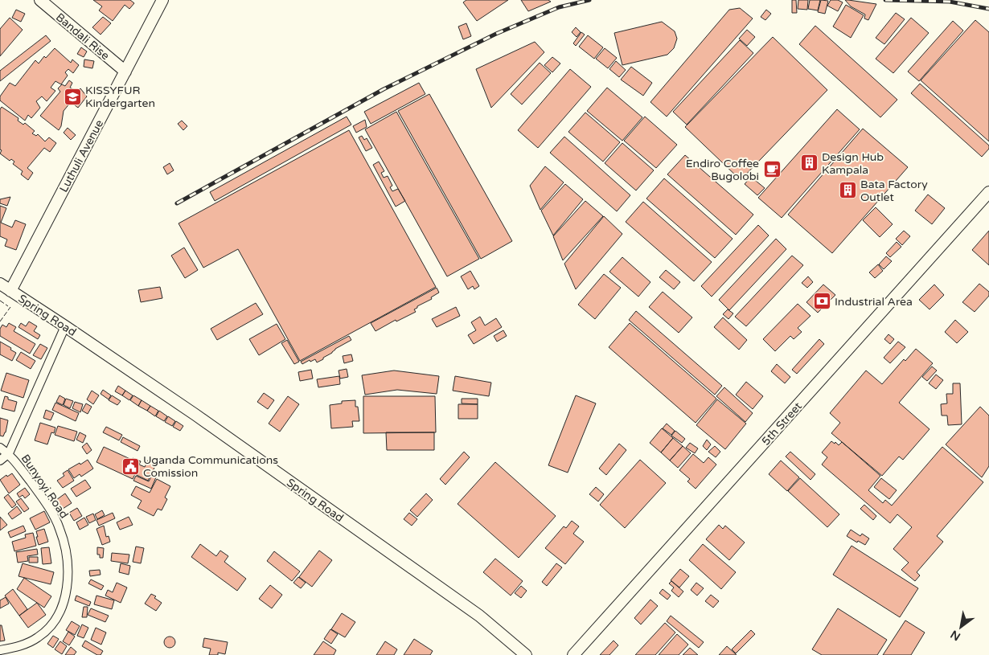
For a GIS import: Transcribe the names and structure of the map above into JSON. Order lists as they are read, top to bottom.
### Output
{
  "streets": {
    "street": [
      "Bandali Rise",
      "Luthuli Avenue",
      "Spring Road",
      "5th Street",
      "Bunyoyi Road"
    ]
  },
  "crossings": [
    ["Bandali Rise", "Luthuli Avenue"],
    ["Luthuli Avenue", "Spring Road"]
  ],
  "places": {
    "school or university": ["KISSYFUR Kindergarten"],
    "building": ["Design Hub Kampala", "Bata Factory Outlet"],
    "cafe": ["Endiro Coffee Bugolobi"],
    "bank": ["Industrial Area"],
    "public building": ["Uganda Communications Comission"]
  },
  "north": "bottom left"
}
